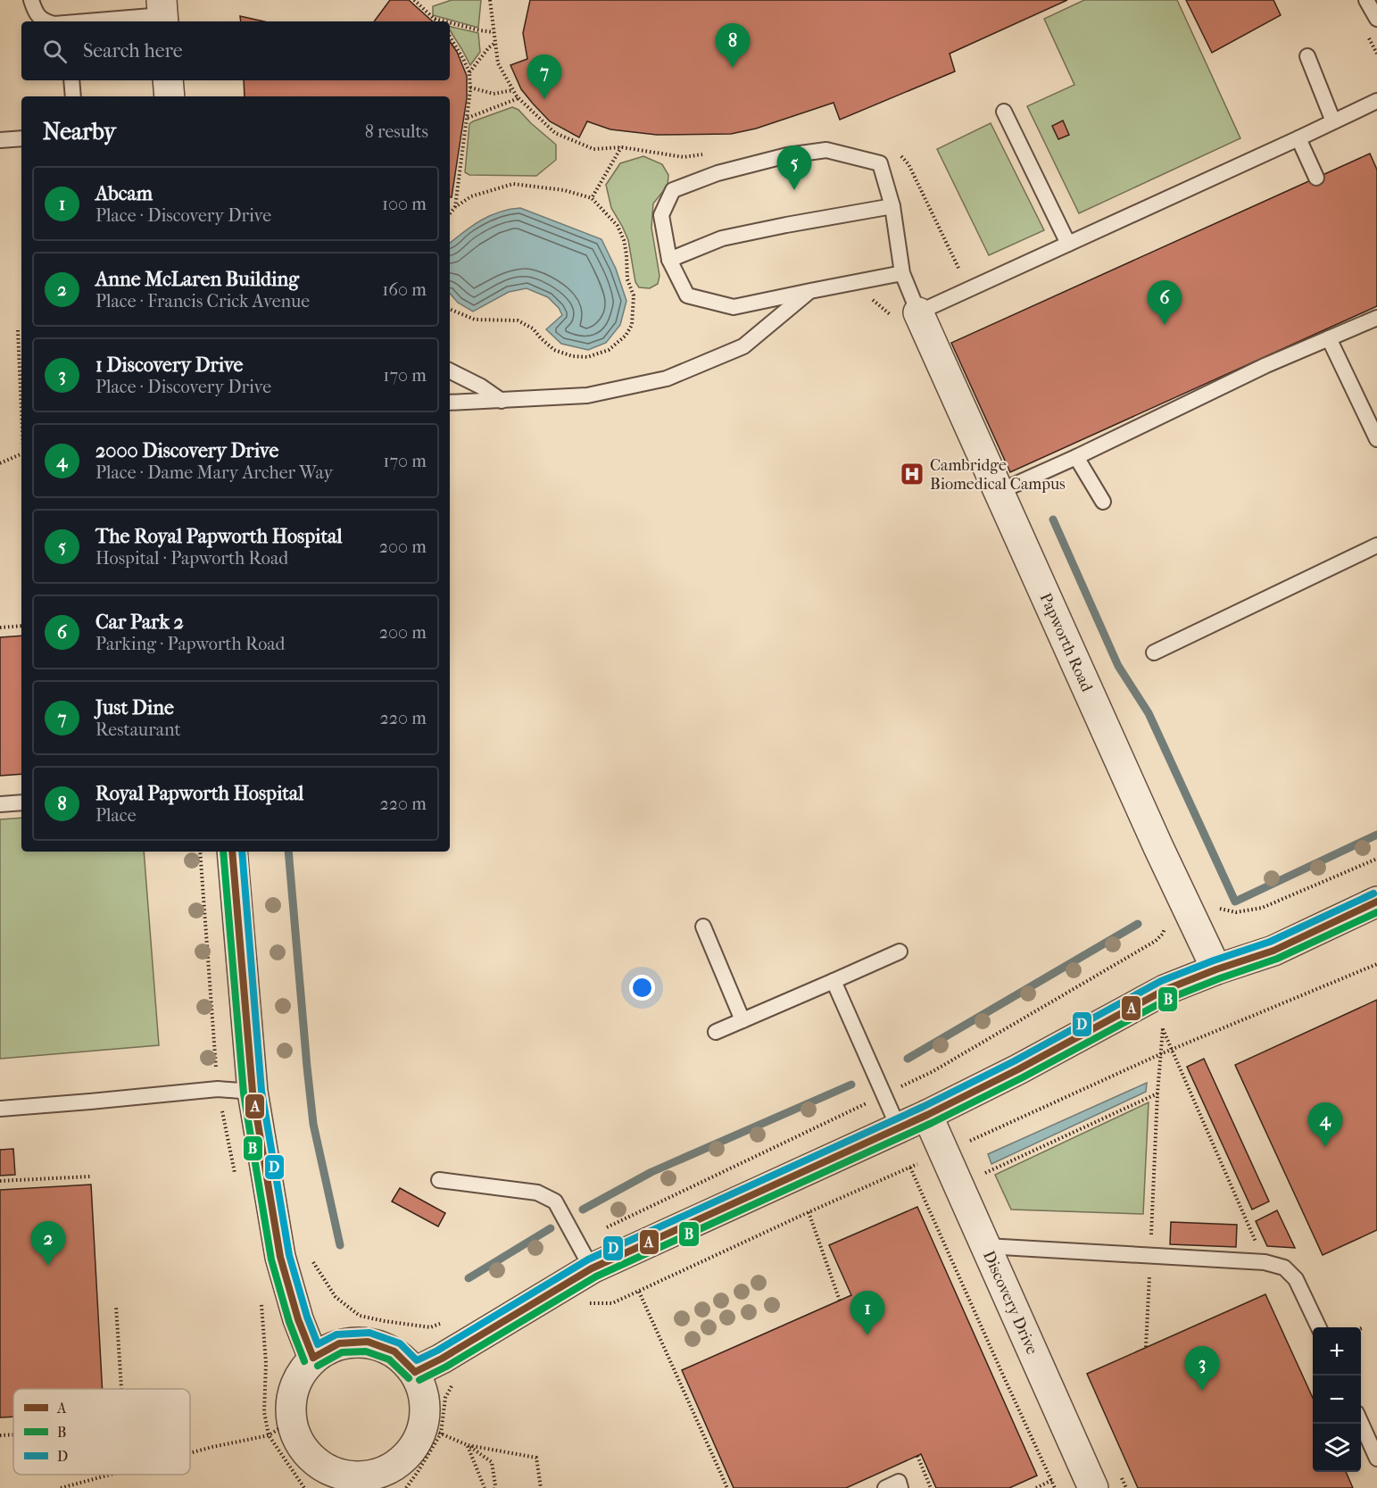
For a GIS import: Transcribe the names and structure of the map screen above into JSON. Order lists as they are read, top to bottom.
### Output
{
  "streets": {
    "street": ["Papworth Road", "Discovery Drive"]
  },
  "places": {
    "hospital": ["Cambridge Biomedical Campus"]
  },
  "lines": ["transit line A", "transit line B", "transit line D"],
  "legend": ["A", "B", "D"],
  "page": {
    "search": "Search here",
    "pins": [
      "8",
      "7",
      "5",
      "6",
      "4",
      "2",
      "1",
      "3"
    ],
    "heading": ["Nearby", "8 results"],
    "list": [
      {
        "mark": "1",
        "name": "Abcam",
        "note": "Place · Discovery Drive",
        "value": "100 m"
      },
      {
        "mark": "2",
        "name": "Anne McLaren Building",
        "note": "Place · Francis Crick Avenue",
        "value": "160 m"
      },
      {
        "mark": "3",
        "name": "1 Discovery Drive",
        "note": "Place · Discovery Drive",
        "value": "170 m"
      },
      {
        "mark": "4",
        "name": "2000 Discovery Drive",
        "note": "Place · Dame Mary Archer Way",
        "value": "170 m"
      },
      {
        "mark": "5",
        "name": "The Royal Papworth Hospital",
        "note": "Hospital · Papworth Road",
        "value": "200 m"
      },
      {
        "mark": "6",
        "name": "Car Park 2",
        "note": "Parking · Papworth Road",
        "value": "200 m"
      },
      {
        "mark": "7",
        "name": "Just Dine",
        "note": "Restaurant",
        "value": "220 m"
      },
      {
        "mark": "8",
        "name": "Royal Papworth Hospital",
        "note": "Place",
        "value": "220 m"
      }
    ],
    "map_buttons": ["+", "−"]
  }
}
